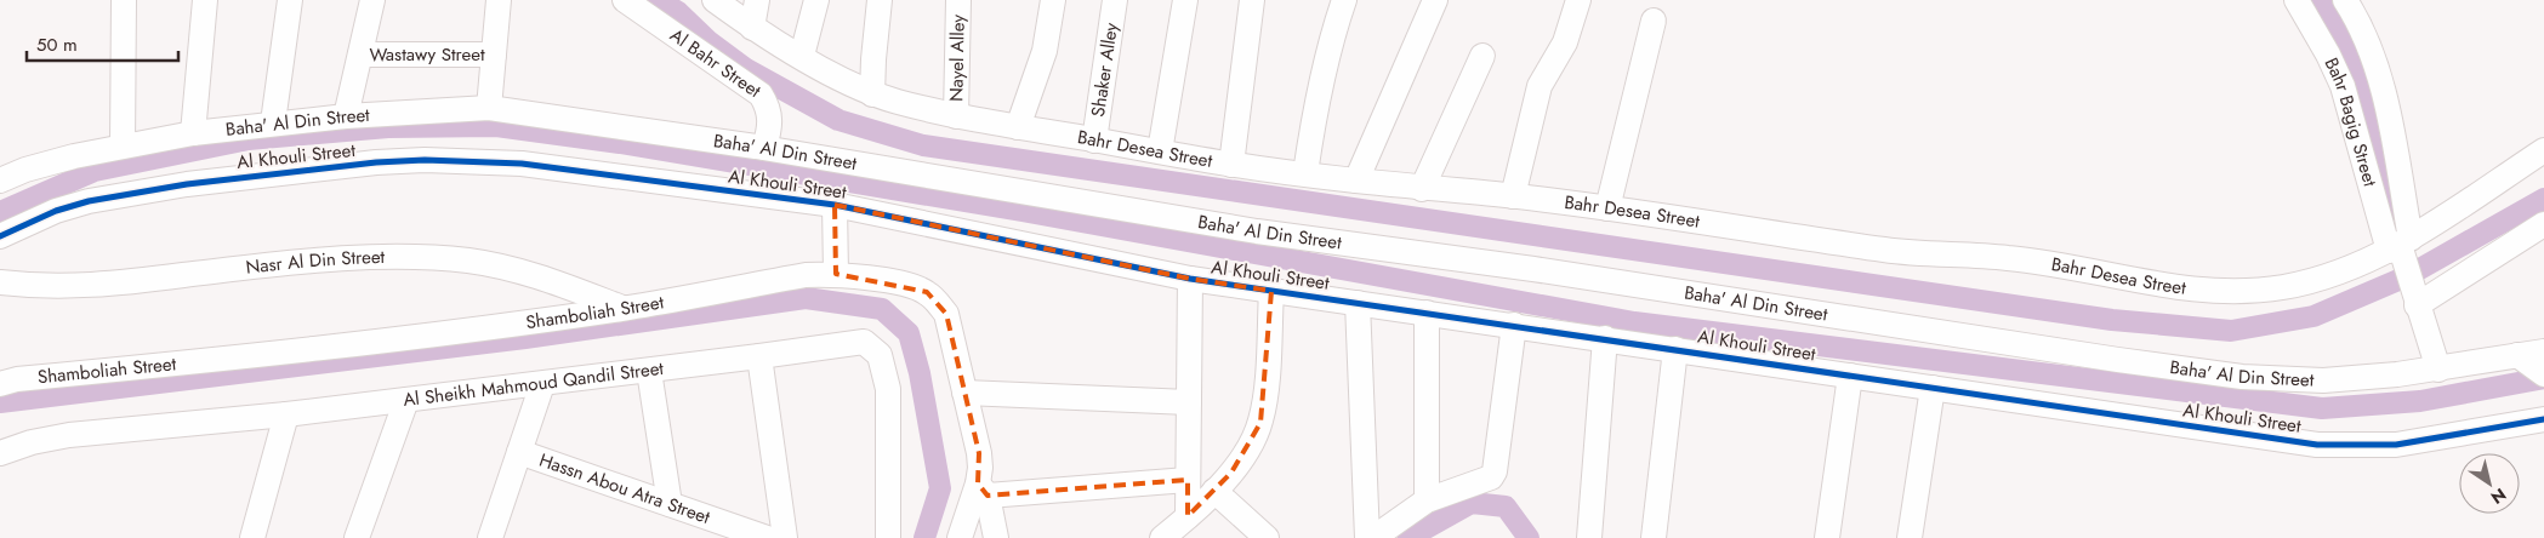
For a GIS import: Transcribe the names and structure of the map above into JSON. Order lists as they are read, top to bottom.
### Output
{
  "streets": {
    "street": [
      "Wastawy Street",
      "Nayel Alley",
      "Al Bahr Street",
      "Shaker Alley",
      "Baha' Al Din Street",
      "Bahr Bagig Street",
      "Bahr Desea Street",
      "Al Khouli Street",
      "Nasr Al Din Street",
      "Shamboliah Street",
      "Al Sheikh Mahmoud Qandil Street",
      "Hassn Abou Atra Street"
    ]
  },
  "crossings": [
    ["Nayel Alley", "Bahr Desea Street"],
    ["Al Bahr Street", "Baha' Al Din Street"],
    ["Shaker Alley", "Bahr Desea Street"],
    ["Bahr Bagig Street", "Bahr Desea Street"],
    ["Nasr Al Din Street", "Shamboliah Street"]
  ],
  "scale_bar": "50 m",
  "north": "bottom right"
}
